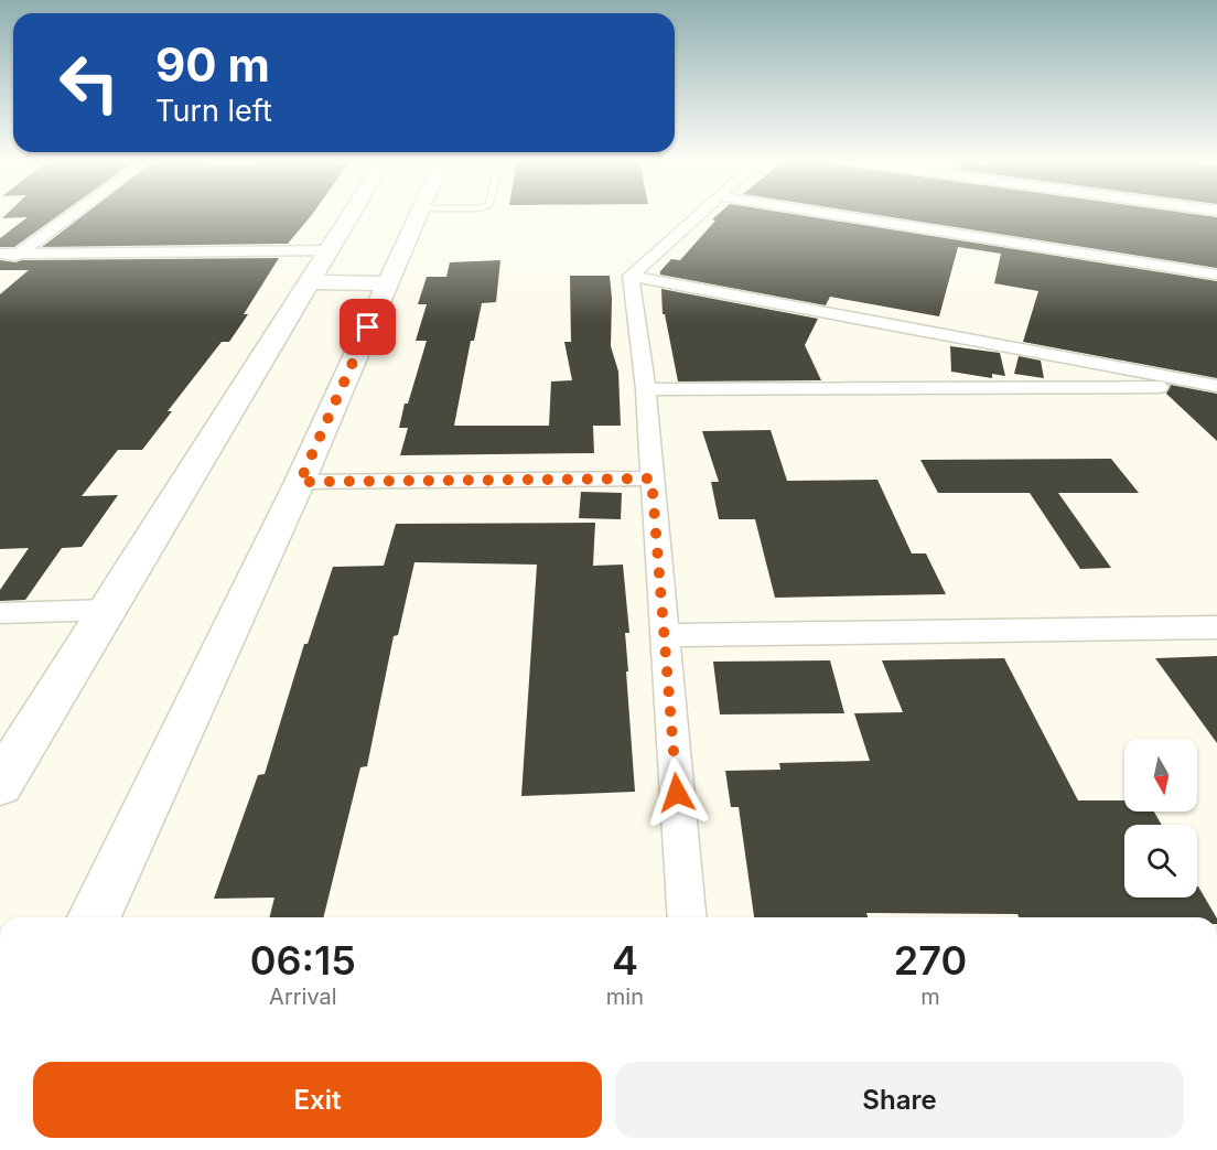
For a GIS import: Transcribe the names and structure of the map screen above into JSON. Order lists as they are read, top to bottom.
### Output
{
  "north": "bottom",
  "page": {
    "turn": ["90 m", "Turn left"],
    "eta": [
      "06:15",
      "Arrival",
      "4",
      "min",
      "270",
      "m"
    ],
    "buttons": ["Exit", "Share"]
  }
}
